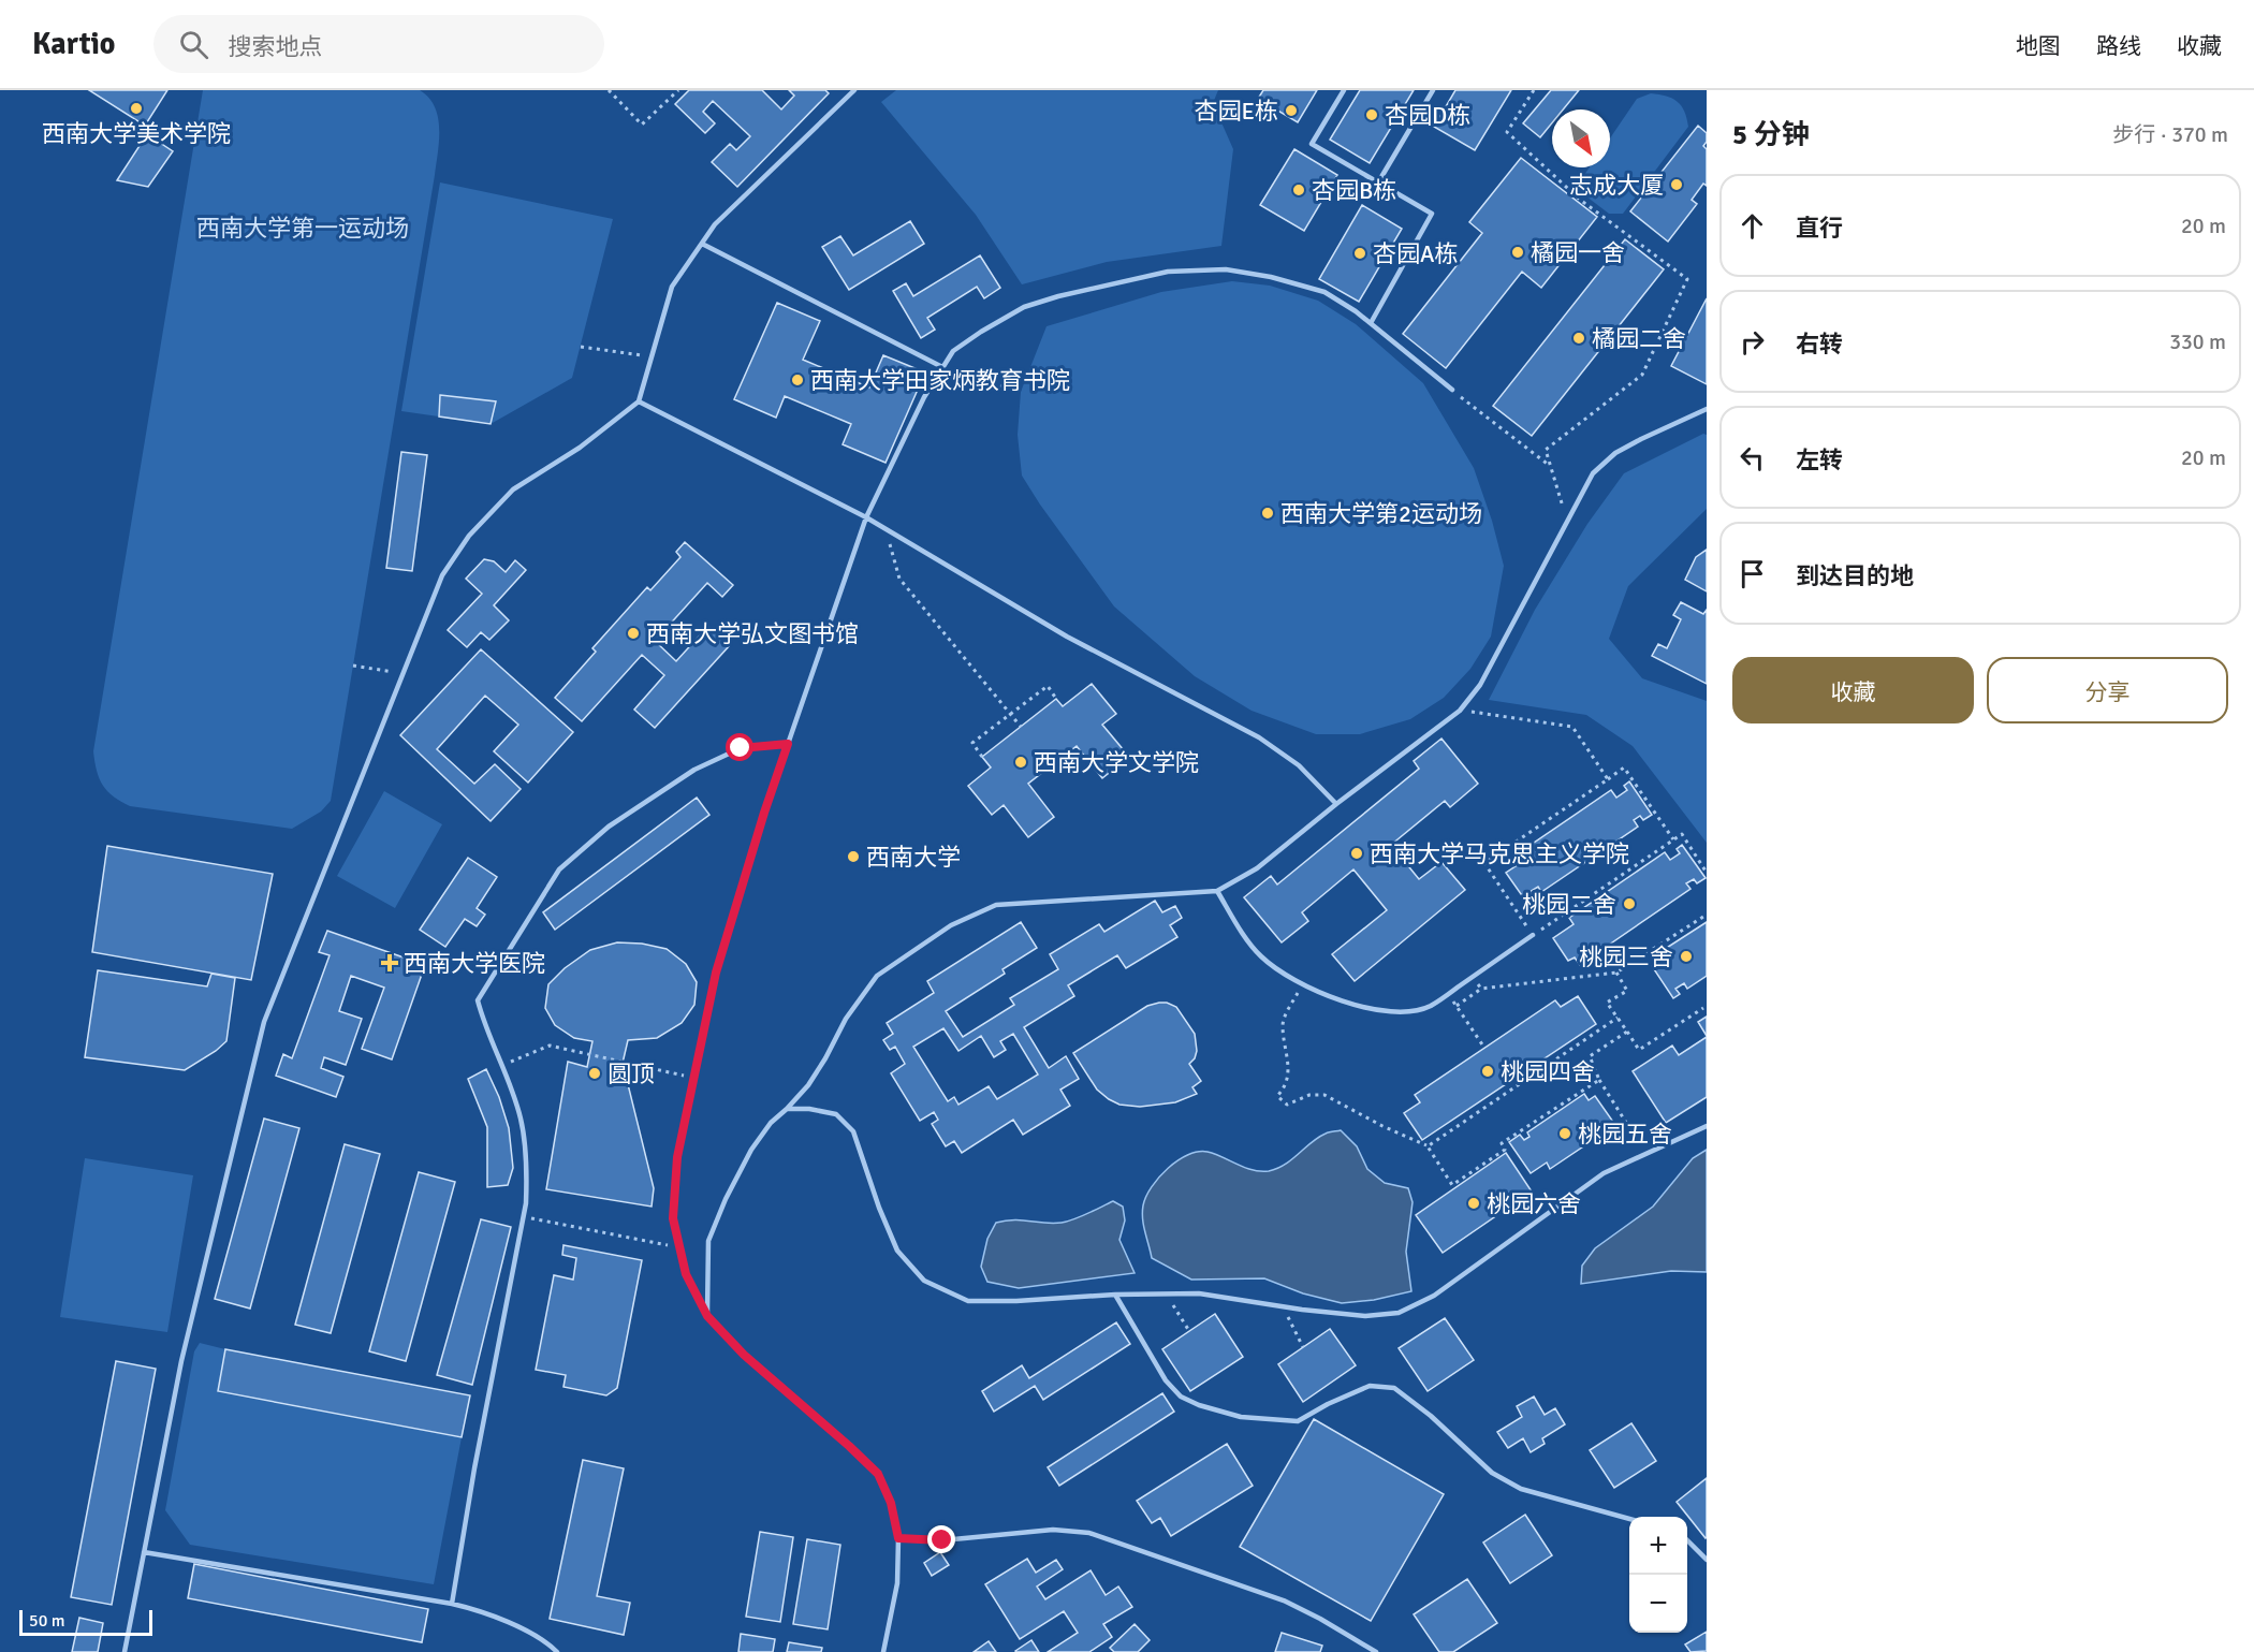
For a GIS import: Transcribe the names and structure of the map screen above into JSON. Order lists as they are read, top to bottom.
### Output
{
  "parks": ["西南大学第一运动场"],
  "places": {
    "other": [
      "西南大学美术学院",
      "杏园E栋",
      "杏园D栋",
      "志成大厦",
      "杏园B栋",
      "橘园一舍",
      "杏园A栋",
      "橘园二舍",
      "西南大学田家炳教育书院",
      "西南大学第2运动场",
      "西南大学弘文图书馆",
      "西南大学文学院",
      "西南大学马克思主义学院",
      "西南大学",
      "桃园二舍",
      "桃园三舍",
      "桃园四舍",
      "圆顶",
      "桃园五舍",
      "桃园六舍"
    ],
    "health": ["西南大学医院"]
  },
  "scale_bar": "50 m",
  "north": "bottom right",
  "page": {
    "header": "Kartio",
    "search": "搜索地点",
    "nav": ["地图", "路线", "收藏"],
    "heading": ["5 分钟", "步行 · 370 m"],
    "list": [
      ["直行", "20 m"],
      ["右转", "330 m"],
      ["左转", "20 m"],
      "到达目的地"
    ],
    "buttons": ["收藏", "分享"],
    "map_buttons": ["+", "−"],
    "scale": "50 m"
  }
}
